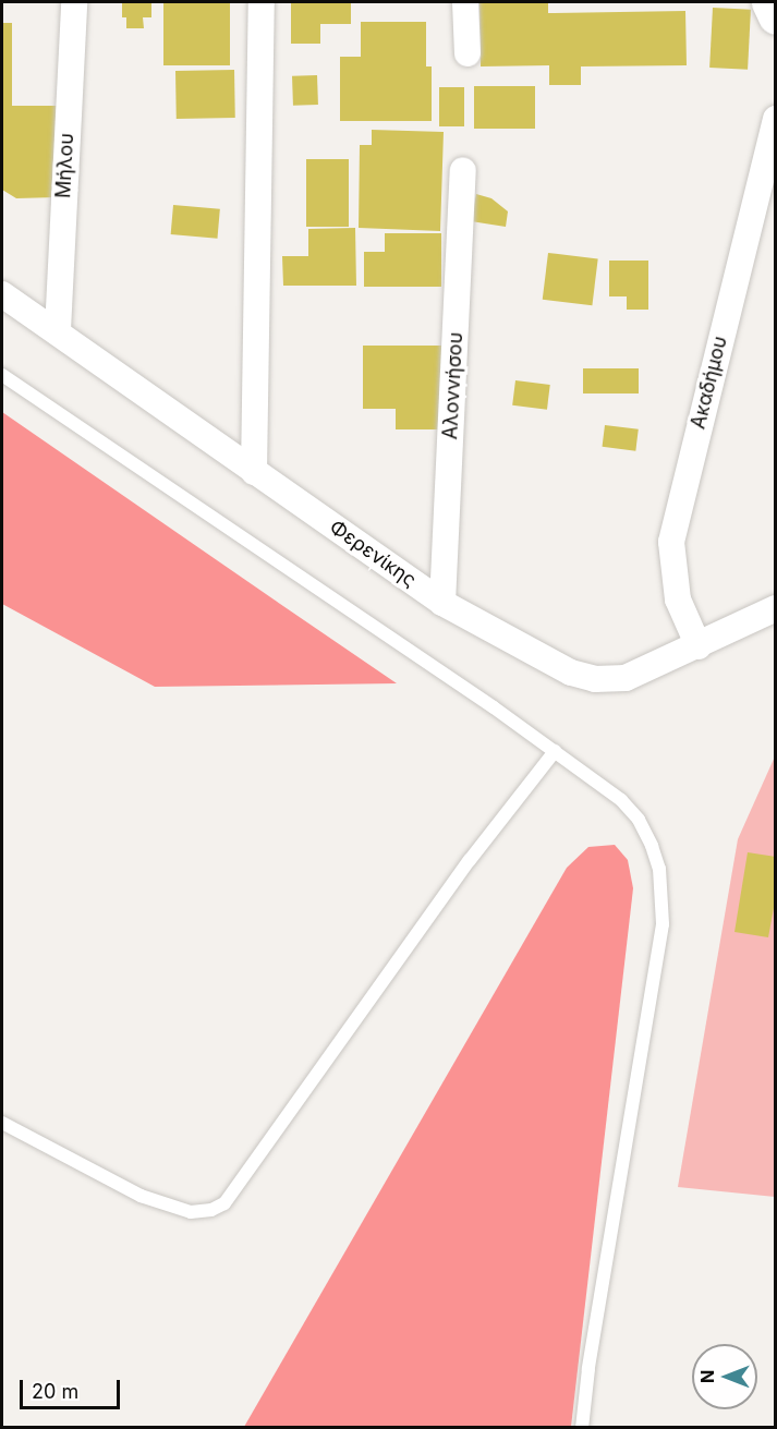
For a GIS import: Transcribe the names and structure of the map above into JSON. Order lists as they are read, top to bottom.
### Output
{
  "streets": {
    "street": [
      "Μήλου",
      "Ακαδήμου",
      "Αλοννήσου",
      "Φερενίκης"
    ]
  },
  "crossings": [
    ["Μήλου", "Φερενίκης"],
    ["Ακαδήμου", "Φερενίκης"],
    ["Αλοννήσου", "Φερενίκης"]
  ],
  "scale_bar": "20 m",
  "north": "left"
}
